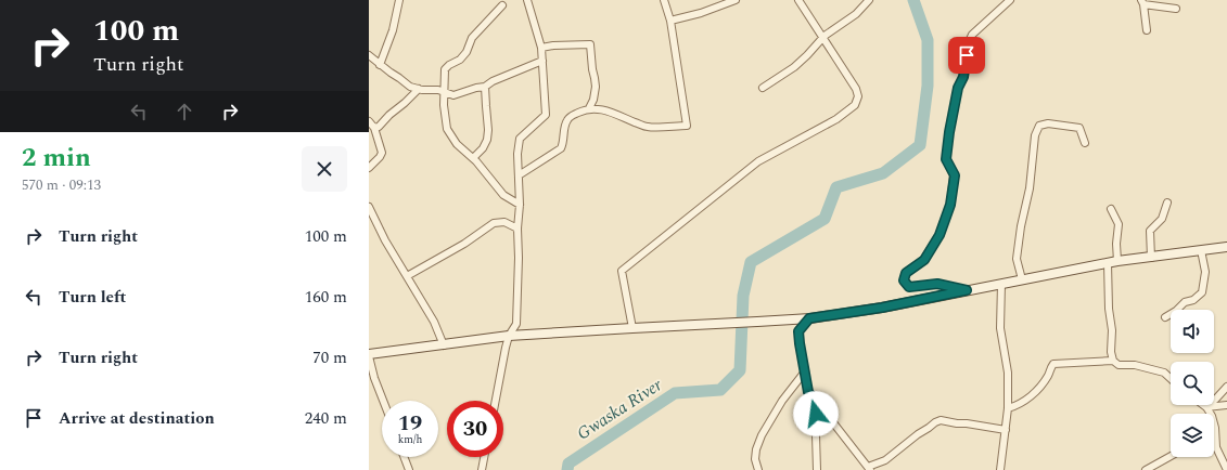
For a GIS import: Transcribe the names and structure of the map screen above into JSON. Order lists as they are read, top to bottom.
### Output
{
  "water": ["Gwaska River"],
  "page": {
    "turn": ["100 m", "Turn right"],
    "heading": ["2 min", "570 m · 09:13"],
    "list": [
      {
        "name": "Turn right",
        "value": "100 m"
      },
      {
        "name": "Turn left",
        "value": "160 m"
      },
      {
        "name": "Turn right",
        "value": "70 m"
      },
      {
        "name": "Arrive at destination",
        "value": "240 m"
      }
    ],
    "speed": "19 km/h",
    "limit": "30"
  }
}
